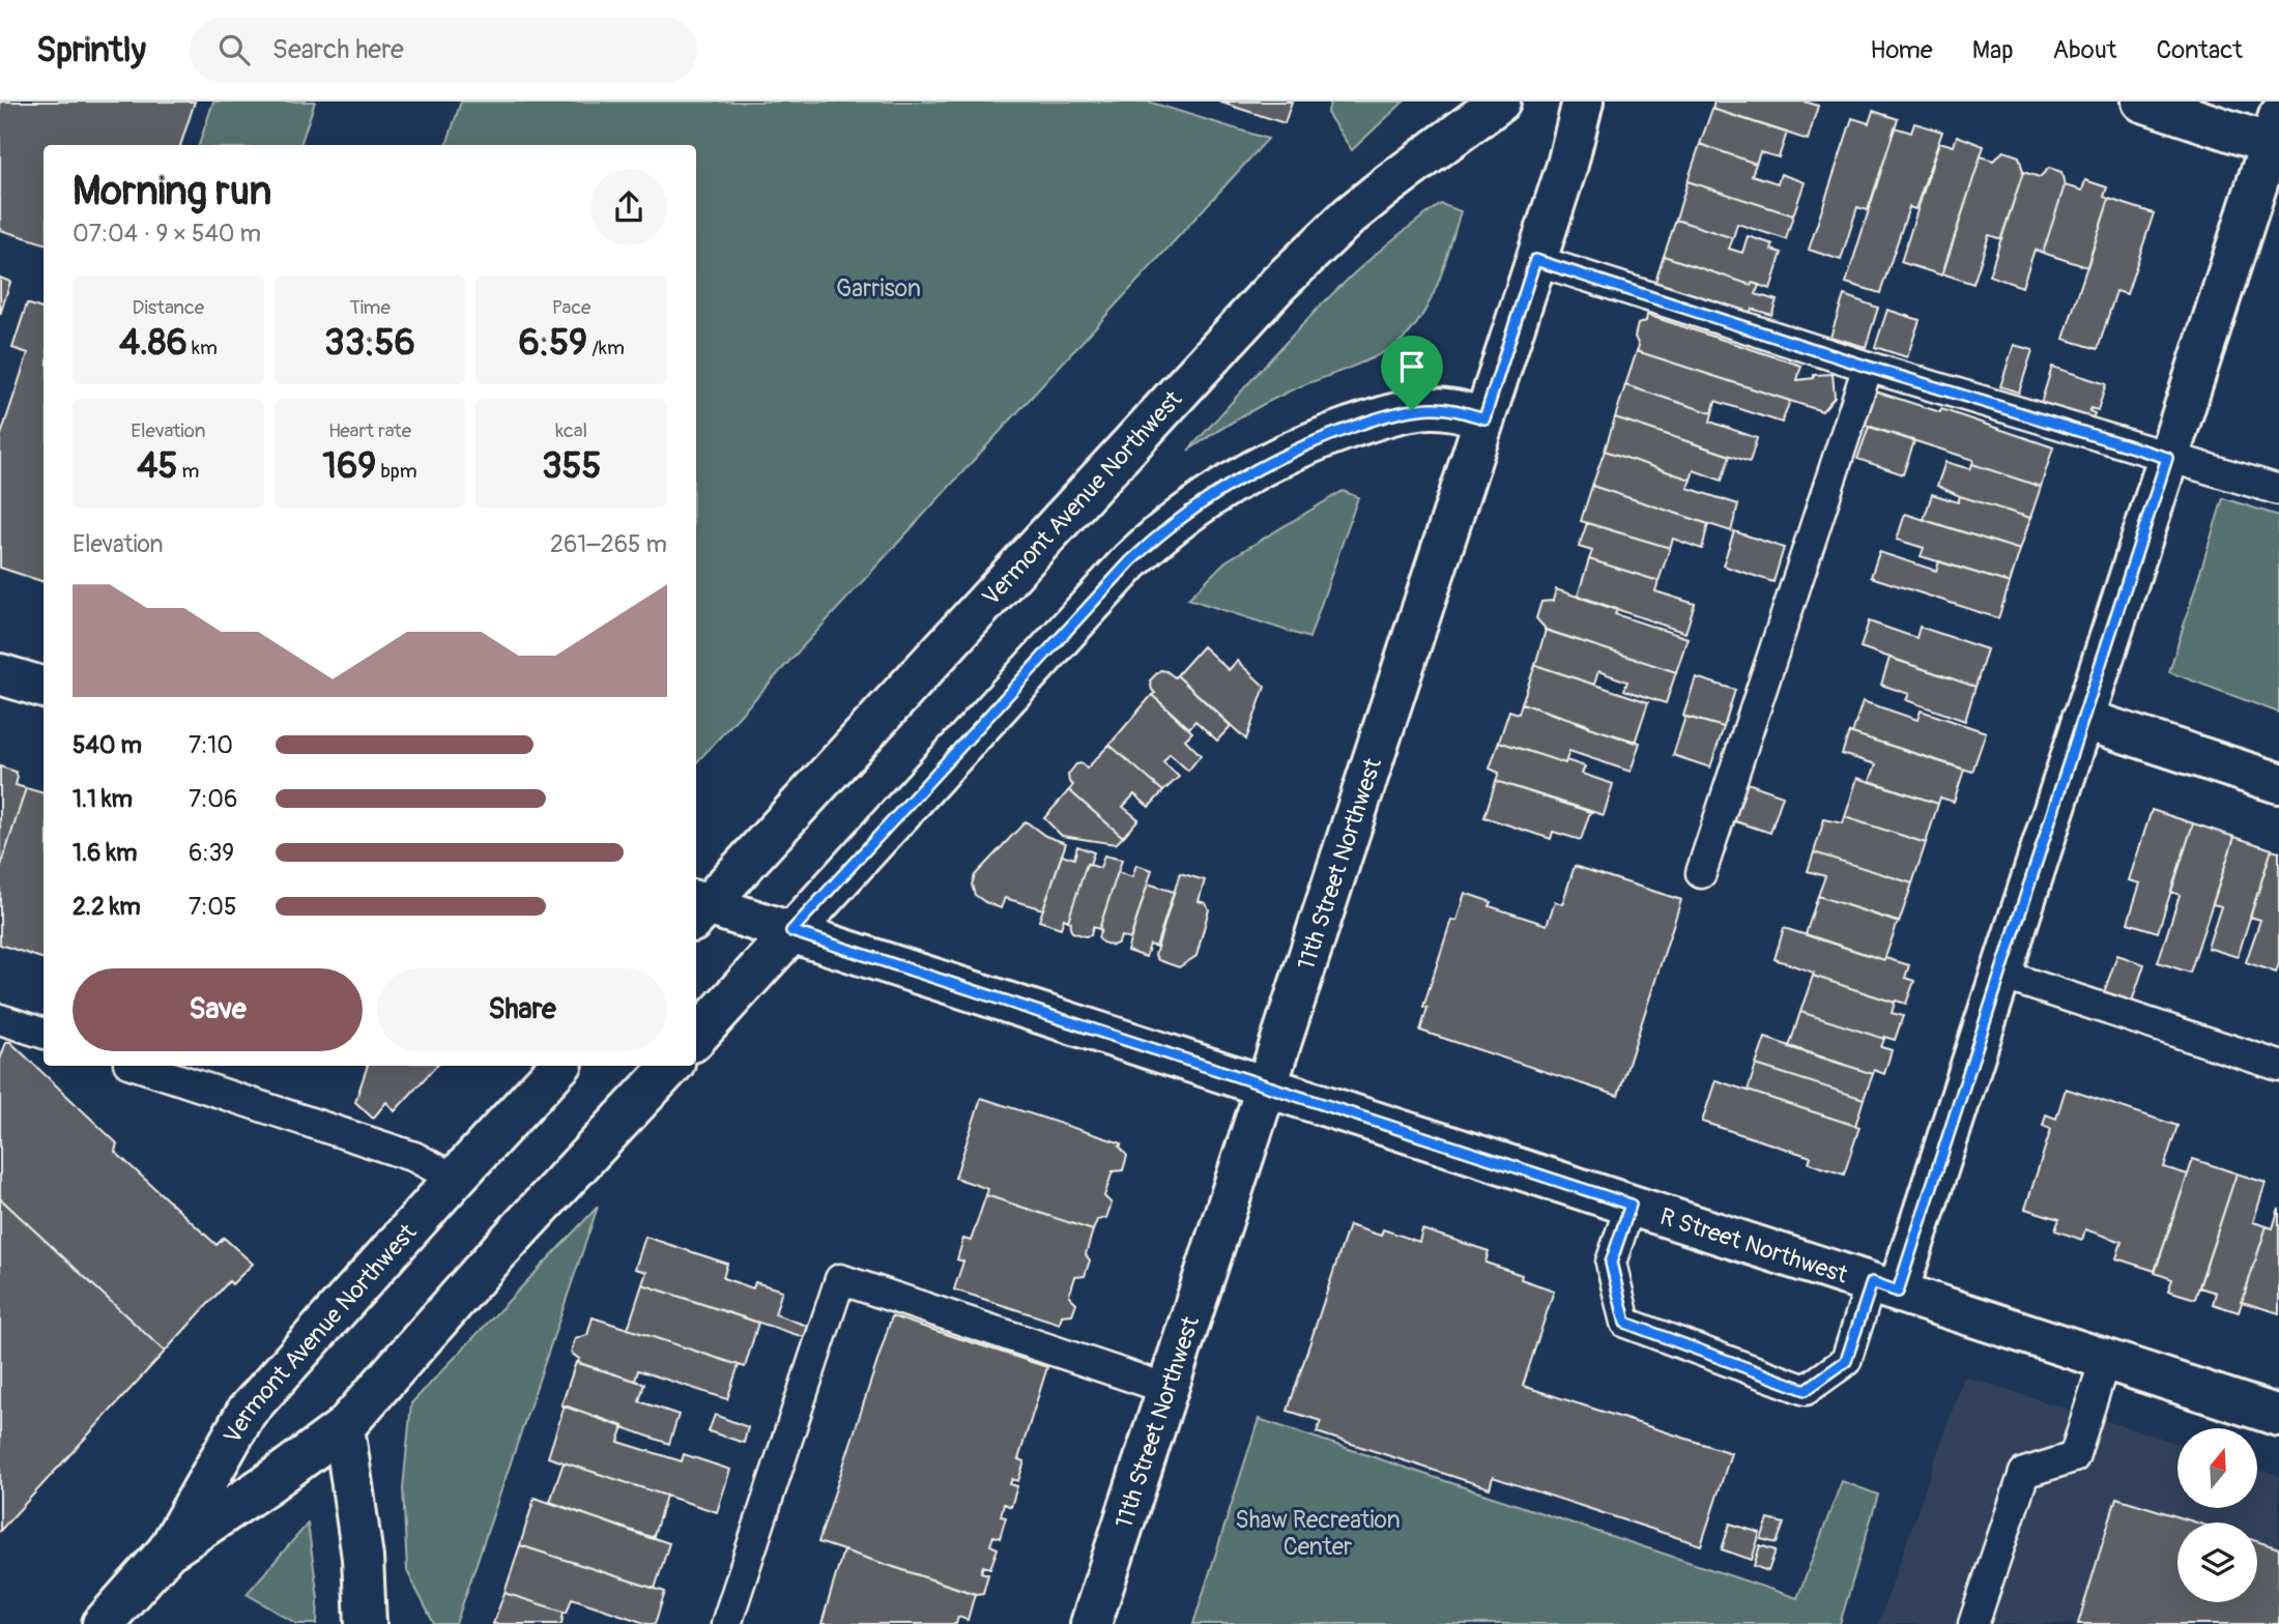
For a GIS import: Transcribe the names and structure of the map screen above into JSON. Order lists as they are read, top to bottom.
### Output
{
  "streets": {
    "street": ["Vermont Avenue Northwest", "11th Street Northwest", "R Street Northwest"]
  },
  "crossings": [
    ["Vermont Avenue Northwest", "R Street Northwest"],
    ["11th Street Northwest", "R Street Northwest"]
  ],
  "parks": ["Garrison", "Shaw Recreation Center"],
  "north": "top",
  "page": {
    "header": "Sprintly",
    "search": "Search here",
    "nav": [
      "Home",
      "Map",
      "About",
      "Contact"
    ],
    "heading": ["Morning run", "07:04 · 9 × 540 m"],
    "stats": [
      ["Distance", "4.86 km"],
      ["Time", "33:56"],
      ["Pace", "6:59 /km"],
      ["Elevation", "45 m"],
      ["Heart rate", "169 bpm"],
      ["kcal", "355"]
    ],
    "chart": ["Elevation", "261–265 m"],
    "list": [
      {
        "name": "540 m",
        "note": "7:10"
      },
      {
        "name": "1.1 km",
        "note": "7:06"
      },
      {
        "name": "1.6 km",
        "note": "6:39"
      },
      {
        "name": "2.2 km",
        "note": "7:05"
      }
    ],
    "buttons": ["Save", "Share"]
  }
}
